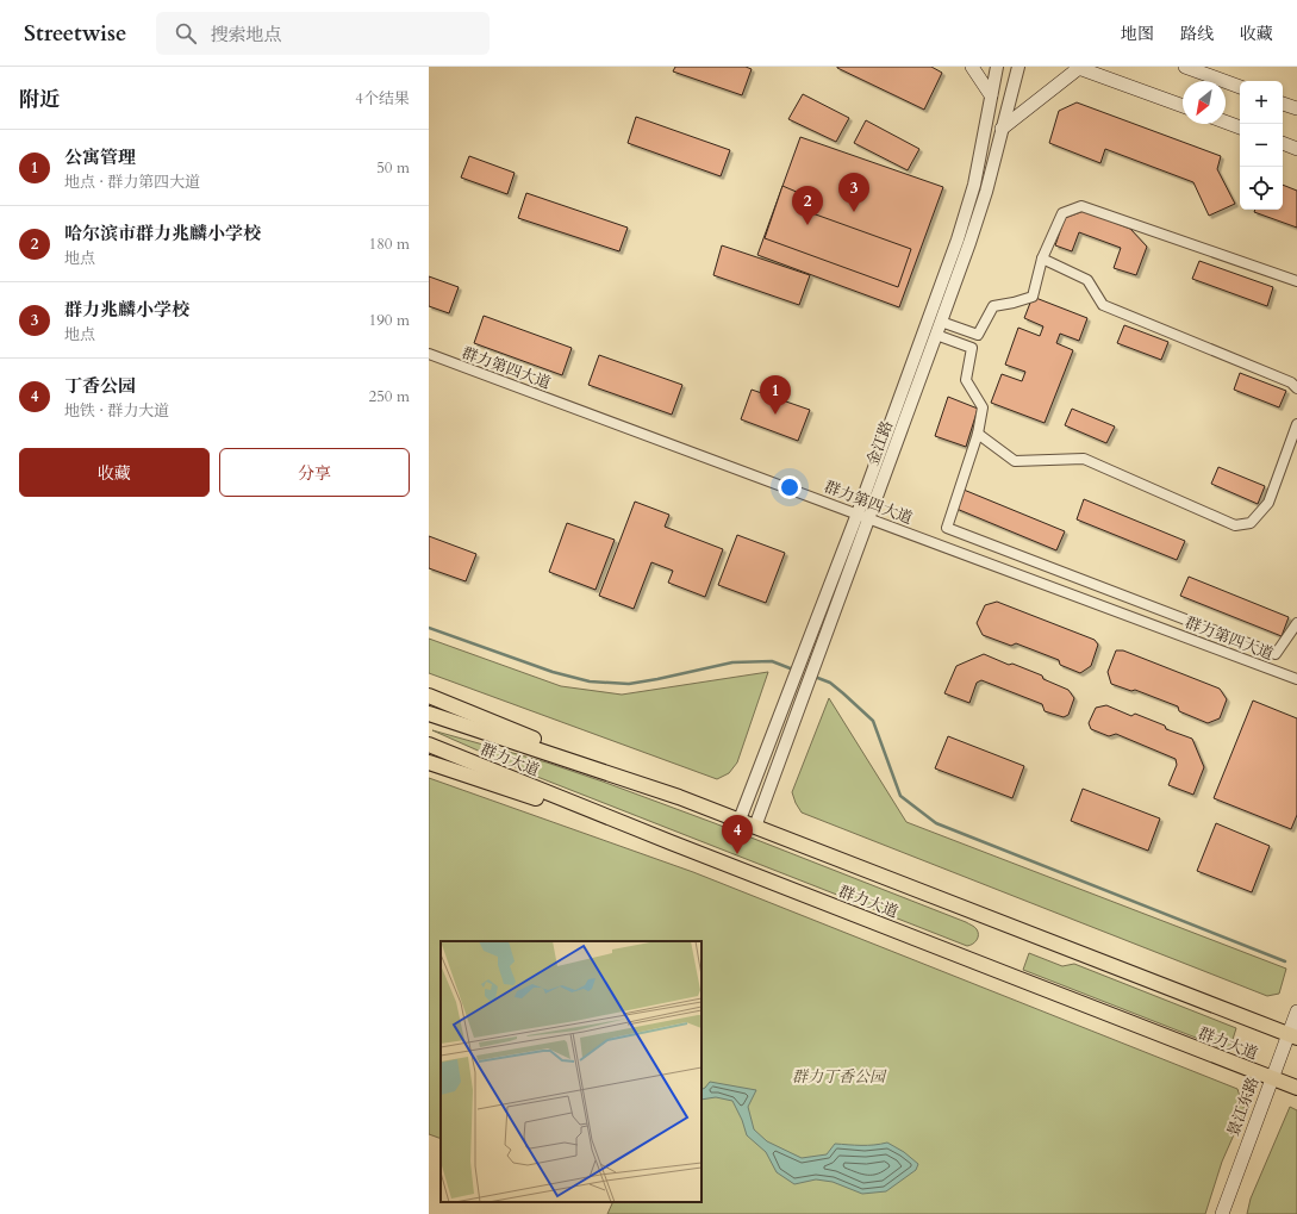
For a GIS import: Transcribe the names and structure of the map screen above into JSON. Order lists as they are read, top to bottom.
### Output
{
  "streets": {
    "main road": ["群力大道", "景江东路"],
    "street": ["群力第四大道", "金江路"]
  },
  "crossings": [
    ["群力第四大道", "金江路"],
    ["金江路", "群力大道"],
    ["群力大道", "景江东路"]
  ],
  "parks": ["群力丁香公园"],
  "north": "bottom left",
  "page": {
    "header": "Streetwise",
    "search": "搜索地点",
    "nav": ["地图", "路线", "收藏"],
    "heading": ["附近", "4个结果"],
    "map_buttons": ["+", "−"],
    "list": [
      {
        "mark": "1",
        "name": "公寓管理",
        "note": "地点 · 群力第四大道",
        "value": "50 m"
      },
      {
        "mark": "2",
        "name": "哈尔滨市群力兆麟小学校",
        "note": "地点",
        "value": "180 m"
      },
      {
        "mark": "3",
        "name": "群力兆麟小学校",
        "note": "地点",
        "value": "190 m"
      },
      {
        "mark": "4",
        "name": "丁香公园",
        "note": "地铁 · 群力大道",
        "value": "250 m"
      }
    ],
    "pins": [
      "3",
      "2",
      "1",
      "4"
    ],
    "buttons": ["收藏", "分享"]
  }
}
